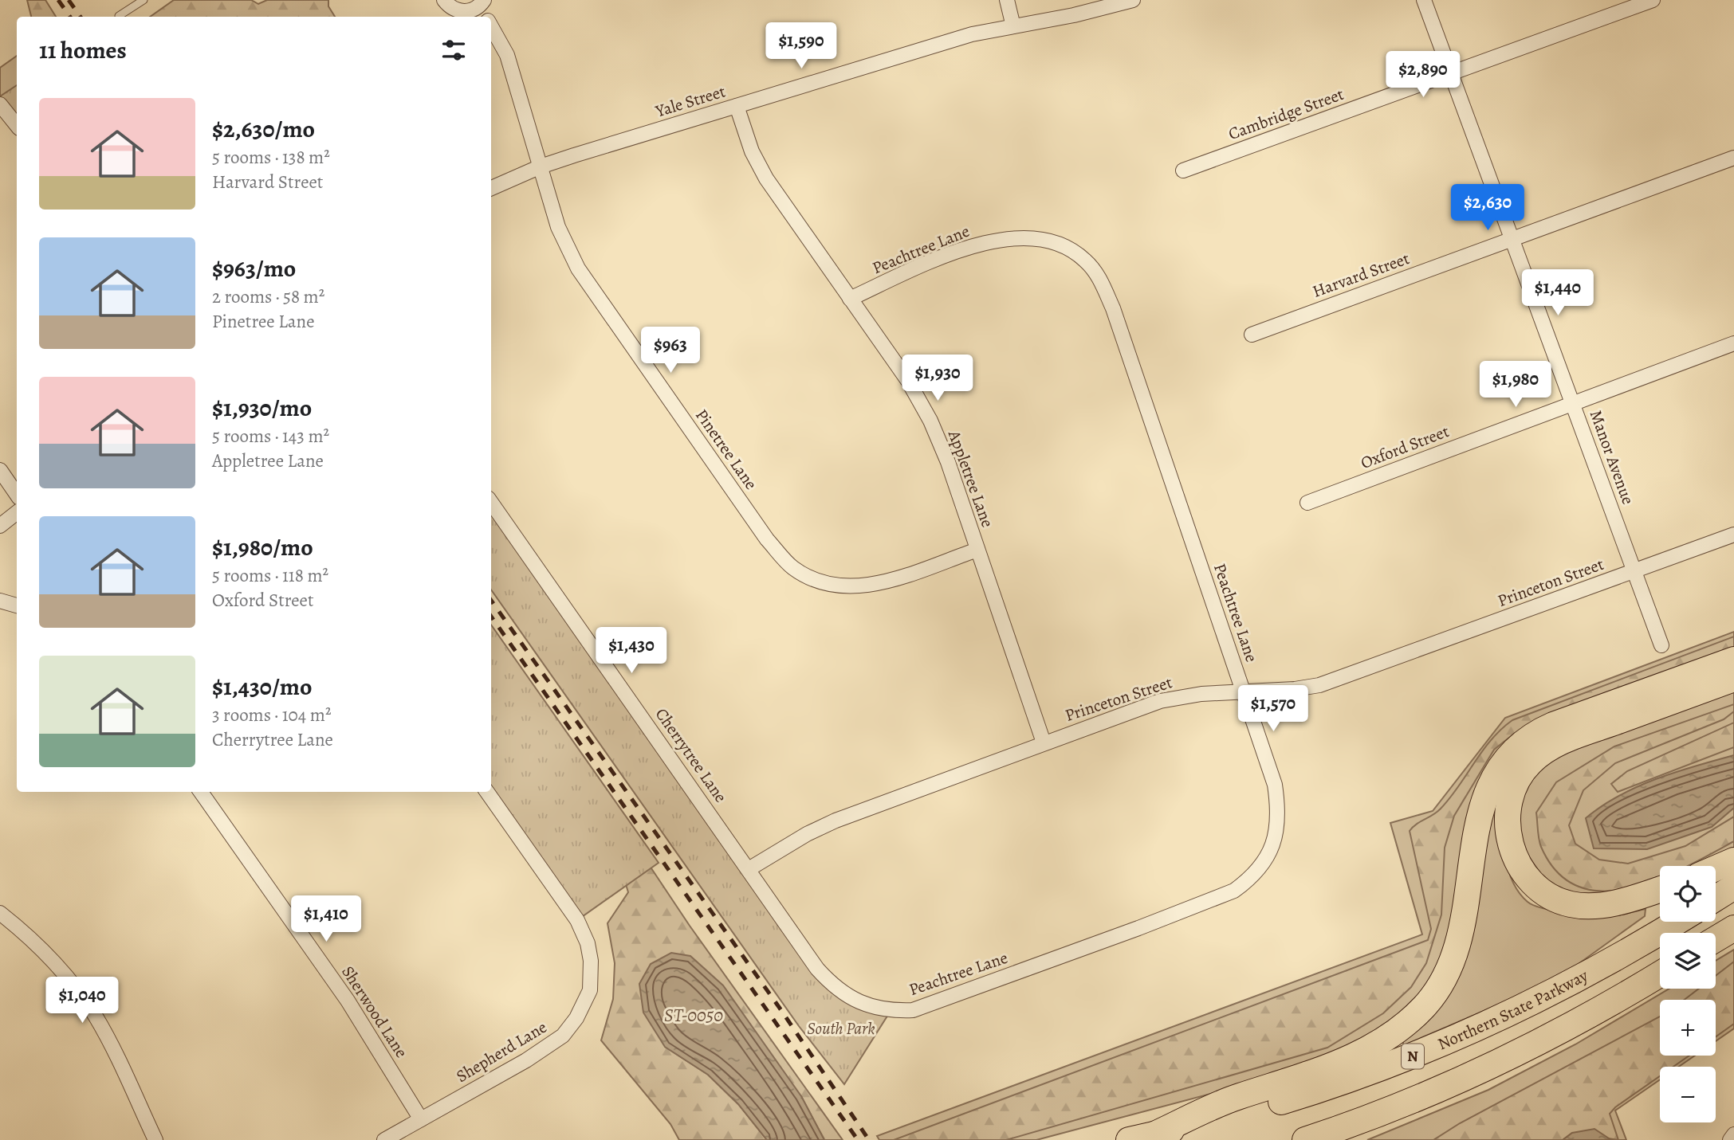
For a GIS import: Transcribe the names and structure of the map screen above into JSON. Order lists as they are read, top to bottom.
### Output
{
  "streets": {
    "highway": ["Northern State Parkway", "N"],
    "street": [
      "Yale Street",
      "Cambridge Street",
      "Peachtree Lane",
      "Harvard Street",
      "Oxford Street",
      "Pinetree Lane",
      "Manor Avenue",
      "Appletree Lane",
      "Princeton Street",
      "Cherrytree Lane",
      "Sherwood Lane",
      "Shepherd Lane"
    ]
  },
  "crossings": [
    ["Yale Street", "Pinetree Lane"],
    ["Yale Street", "Appletree Lane"],
    ["Cambridge Street", "Manor Avenue"],
    ["Peachtree Lane", "Appletree Lane"],
    ["Peachtree Lane", "Princeton Street"],
    ["Peachtree Lane", "Cherrytree Lane"],
    ["Harvard Street", "Manor Avenue"],
    ["Oxford Street", "Manor Avenue"],
    ["Pinetree Lane", "Appletree Lane"],
    ["Manor Avenue", "Princeton Street"],
    ["Appletree Lane", "Princeton Street"],
    ["Princeton Street", "Cherrytree Lane"],
    ["Sherwood Lane", "Shepherd Lane"]
  ],
  "water": ["ST-0050"],
  "parks": ["South Park"],
  "page": {
    "heading": "11 homes",
    "price": [
      "$1,590",
      "$2,890",
      "$2,630",
      "$1,440",
      "$963",
      "$1,930",
      "$1,980",
      "$1,430",
      "$1,570",
      "$1,410",
      "$1,040"
    ],
    "list": [
      {
        "name": "$2,630/mo",
        "note": "5 rooms · 138 m² · Harvard Street"
      },
      {
        "name": "$963/mo",
        "note": "2 rooms · 58 m² · Pinetree Lane"
      },
      {
        "name": "$1,930/mo",
        "note": "5 rooms · 143 m² · Appletree Lane"
      },
      {
        "name": "$1,980/mo",
        "note": "5 rooms · 118 m² · Oxford Street"
      },
      {
        "name": "$1,430/mo",
        "note": "3 rooms · 104 m² · Cherrytree Lane"
      }
    ],
    "map_buttons": ["+", "−"]
  }
}
